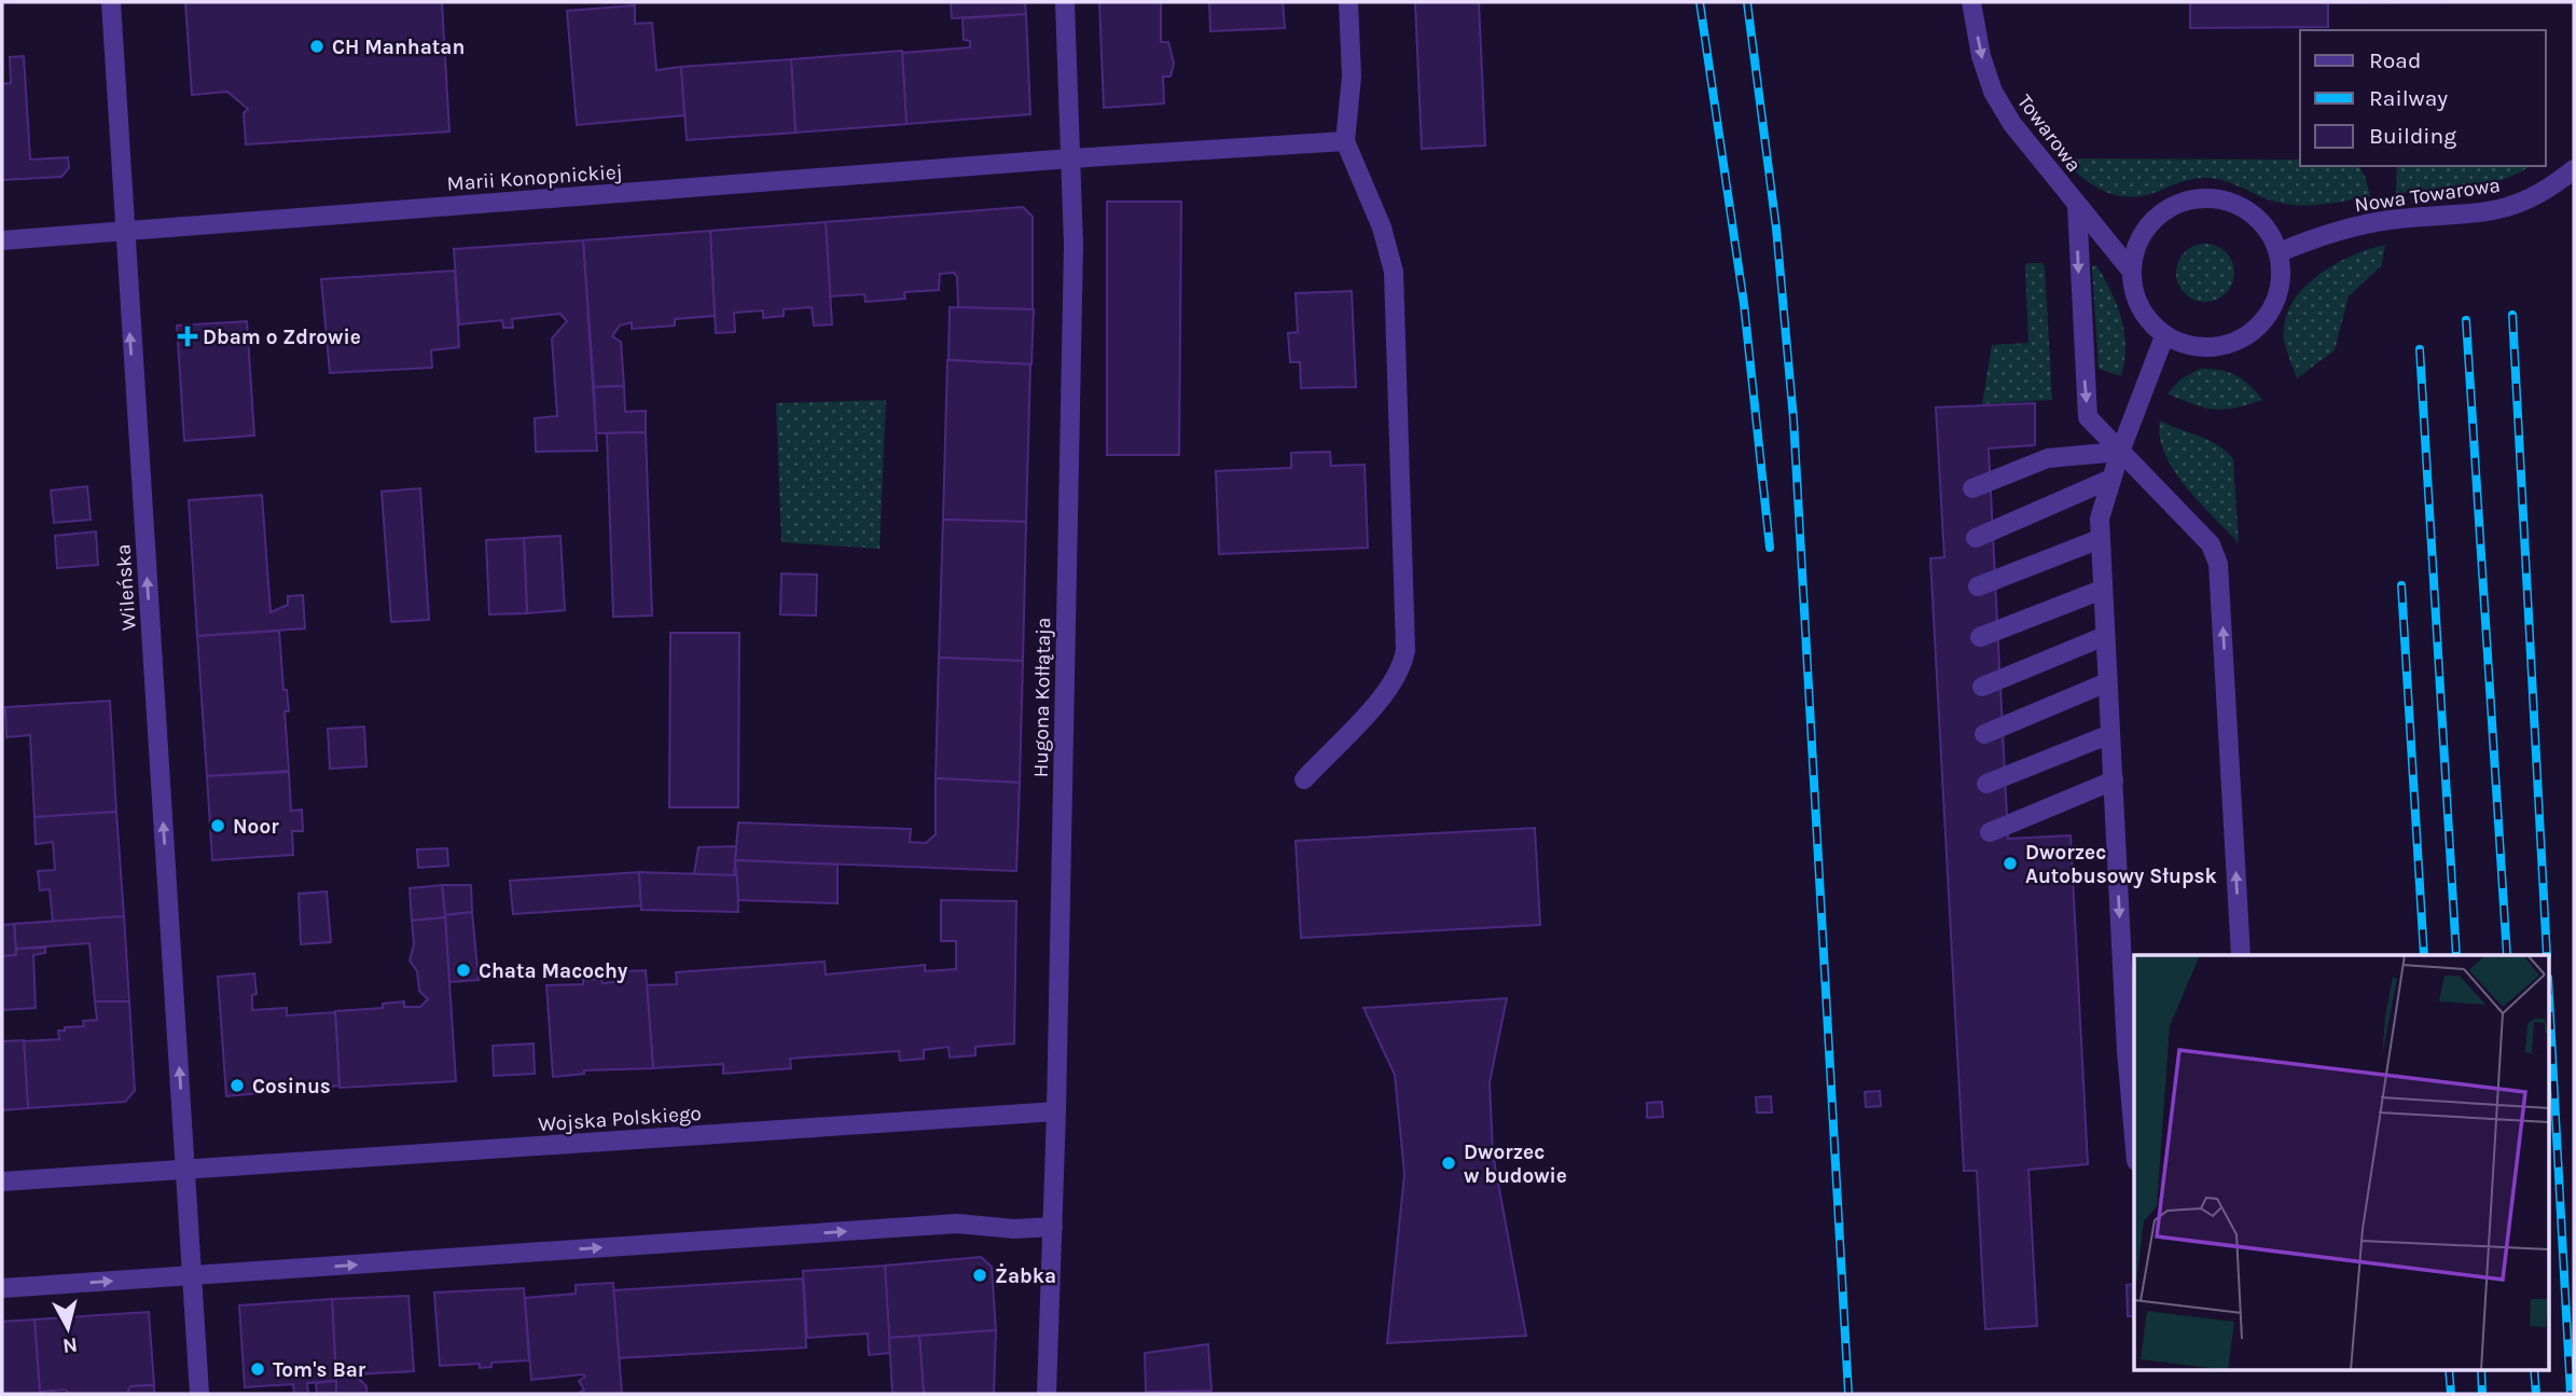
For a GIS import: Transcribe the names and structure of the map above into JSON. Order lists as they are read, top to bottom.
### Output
{
  "streets": {
    "street": [
      "Towarowa",
      "Marii Konopnickiej",
      "Nowa Towarowa",
      "Wileńska",
      "Hugona Kołłątaja",
      "Wojska Polskiego"
    ]
  },
  "crossings": [
    ["Towarowa", "Nowa Towarowa"],
    ["Marii Konopnickiej", "Wileńska"],
    ["Marii Konopnickiej", "Hugona Kołłątaja"],
    ["Wileńska", "Wojska Polskiego"],
    ["Hugona Kołłątaja", "Wojska Polskiego"]
  ],
  "one_way": ["Towarowa", "Wileńska"],
  "places": {
    "other": [
      "CH Manhatan",
      "Noor",
      "Dworzec Autobusowy Słupsk",
      "Chata Macochy",
      "Cosinus",
      "Dworzec w budowie",
      "Żabka",
      "Tom's Bar"
    ],
    "health": ["Dbam o Zdrowie"]
  },
  "legend": ["Road", "Railway", "Building"],
  "north": "bottom"
}
